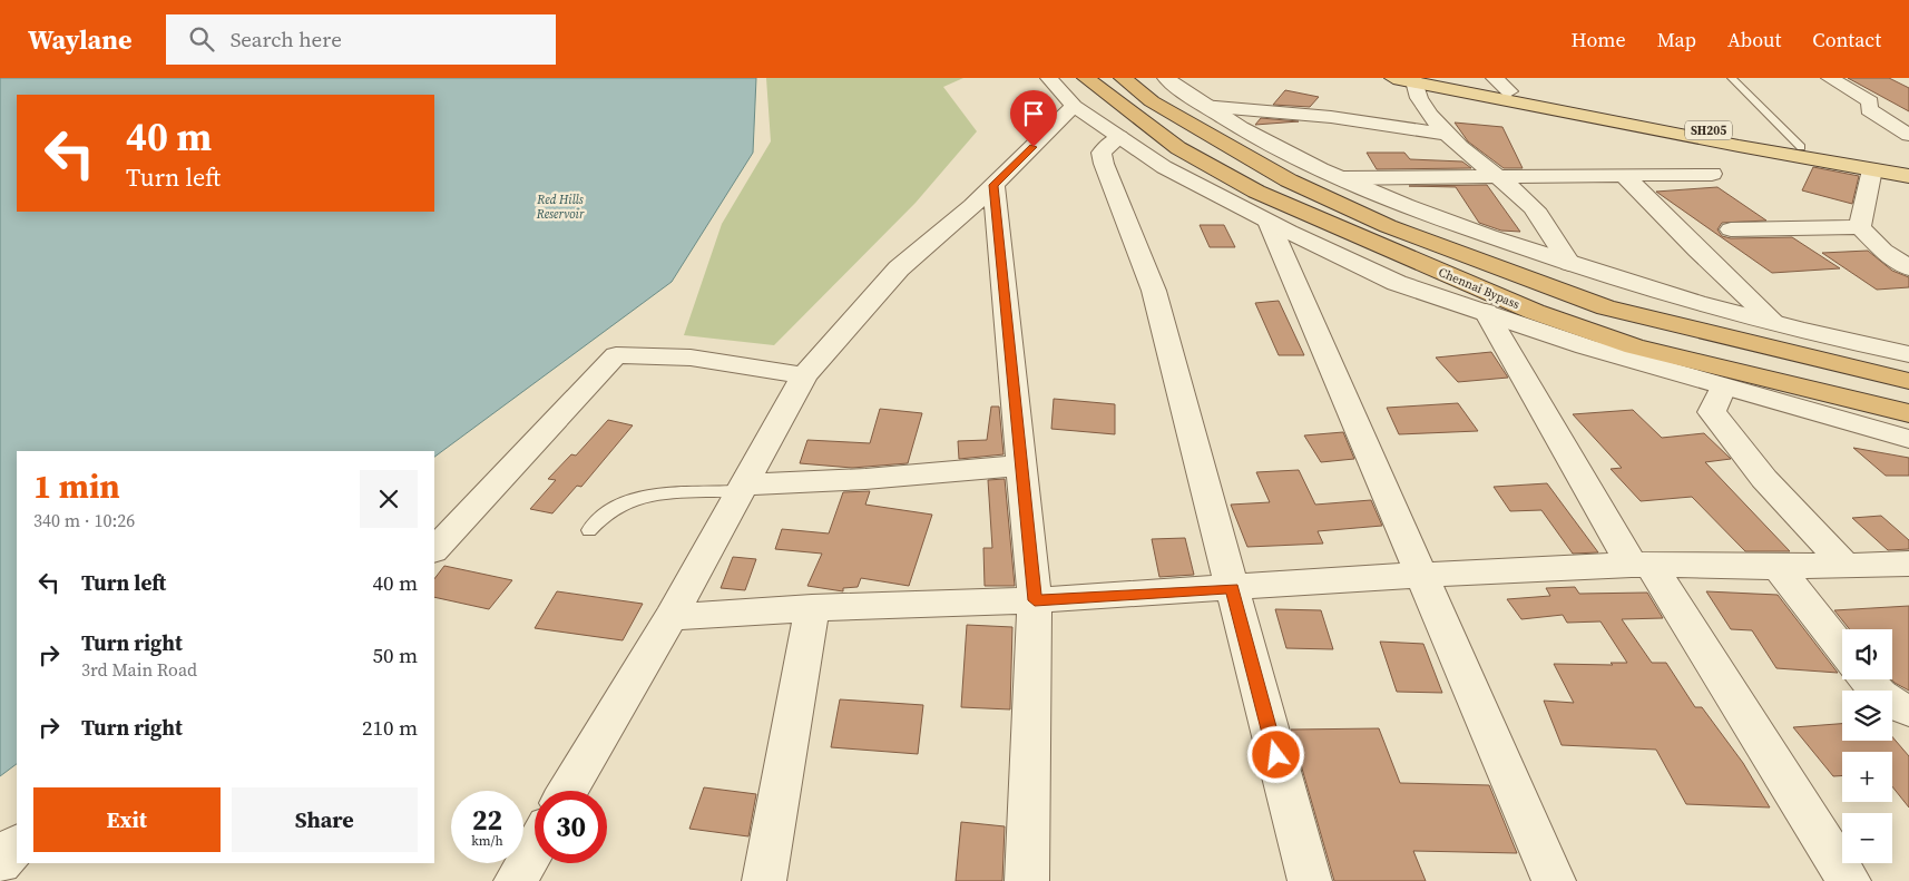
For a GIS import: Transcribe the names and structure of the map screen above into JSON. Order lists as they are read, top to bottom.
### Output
{
  "streets": {
    "highway": ["Chennai Bypass"],
    "main road": ["SH205"]
  },
  "water": ["Red Hills Reservoir"],
  "page": {
    "header": "Waylane",
    "search": "Search here",
    "nav": [
      "Home",
      "Map",
      "About",
      "Contact"
    ],
    "turn": ["40 m", "Turn left"],
    "heading": ["1 min", "340 m · 10:26"],
    "list": [
      {
        "name": "Turn left",
        "value": "40 m"
      },
      {
        "name": "Turn right",
        "note": "3rd Main Road",
        "value": "50 m"
      },
      {
        "name": "Turn right",
        "value": "210 m"
      }
    ],
    "map_buttons": ["+", "−"],
    "buttons": ["Exit", "Share"],
    "speed": "22 km/h",
    "limit": "30"
  }
}
